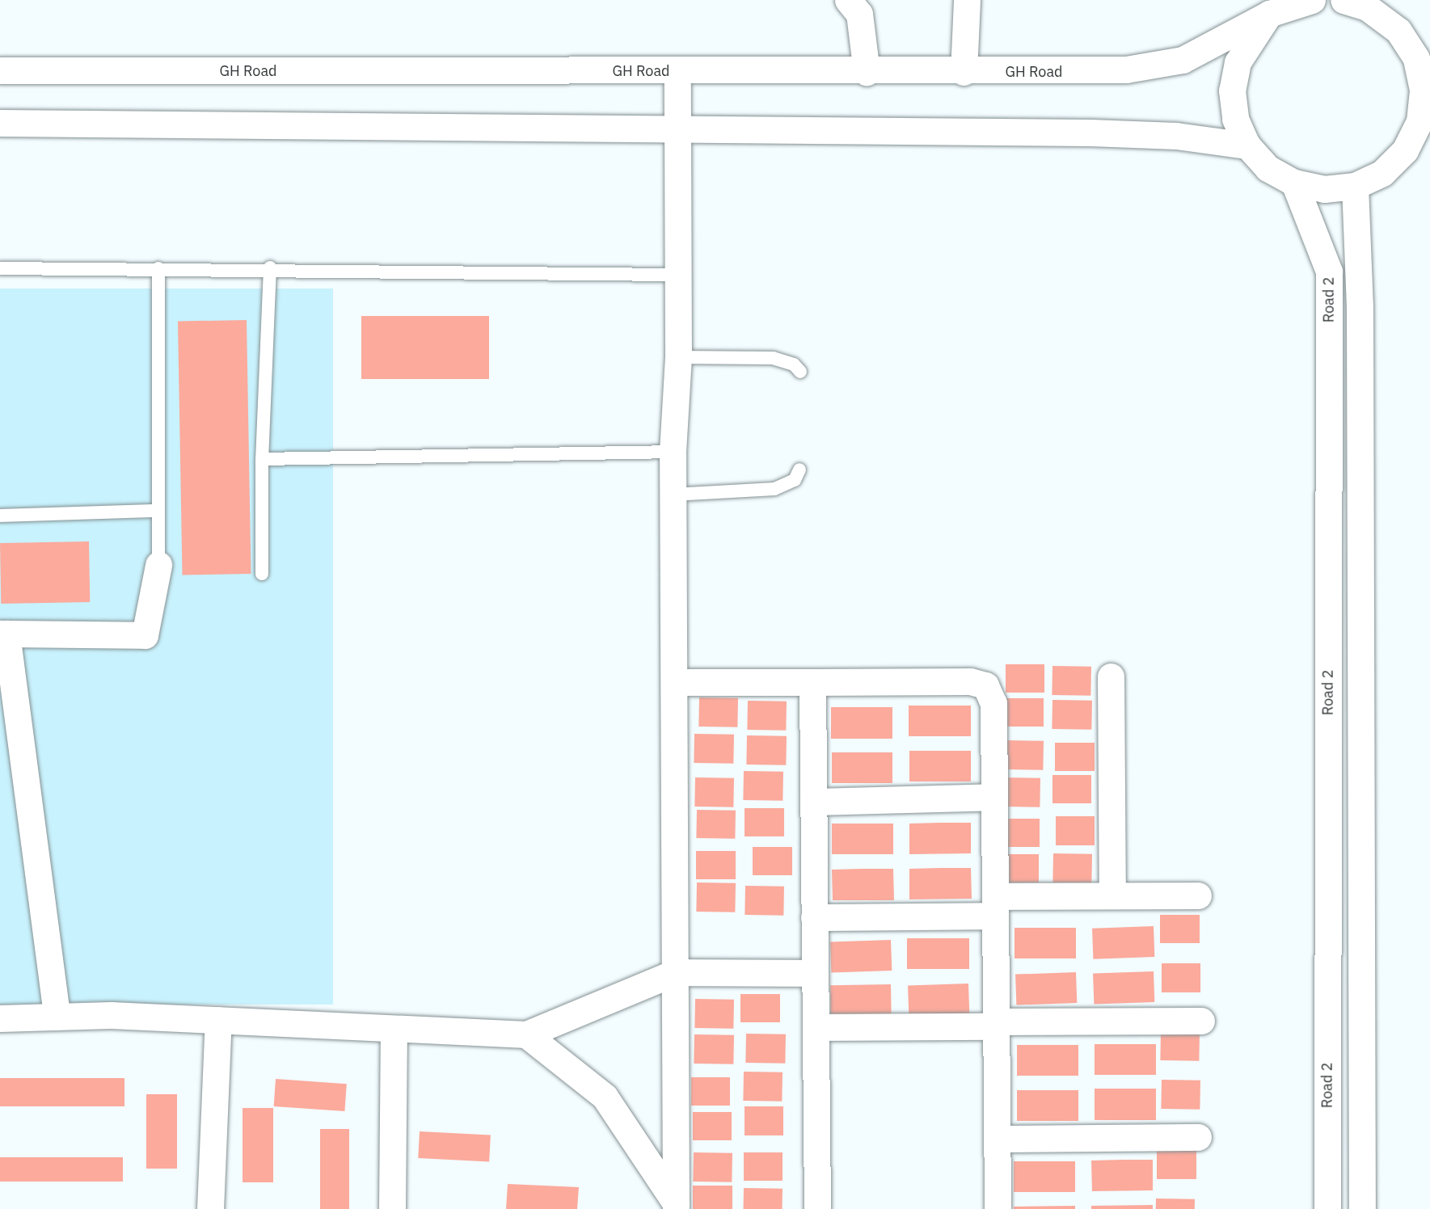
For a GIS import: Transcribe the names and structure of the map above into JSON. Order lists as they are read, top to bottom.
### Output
{
  "streets": {
    "street": ["GH Road", "Road 2"]
  }
}
